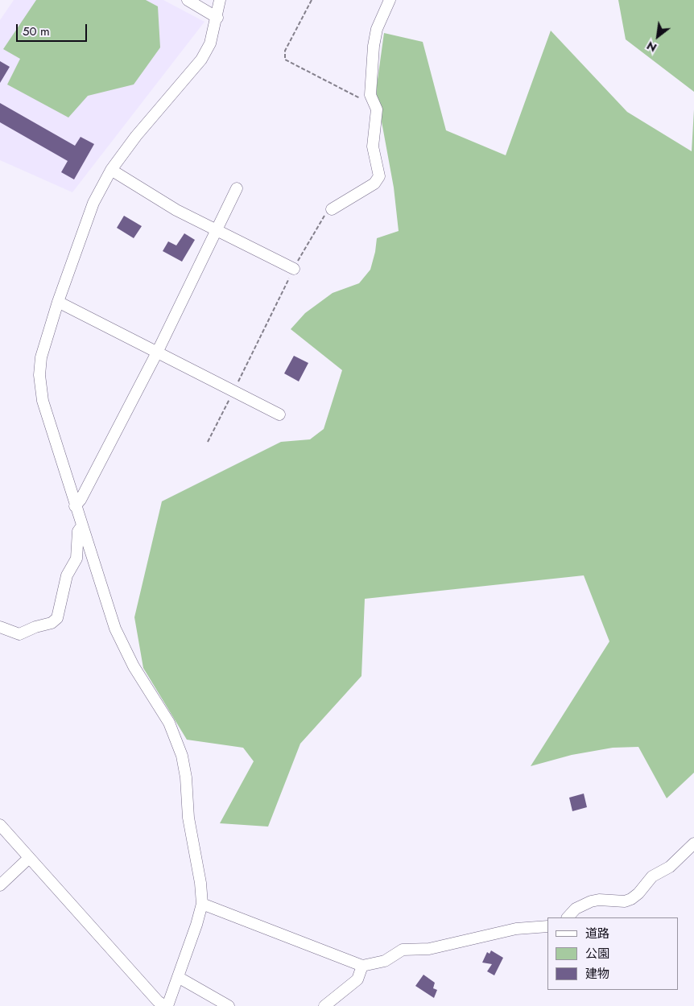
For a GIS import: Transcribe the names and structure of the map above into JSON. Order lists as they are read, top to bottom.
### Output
{
  "legend": ["道路", "公園", "建物"],
  "scale_bar": "50 m",
  "north": "bottom left"
}
